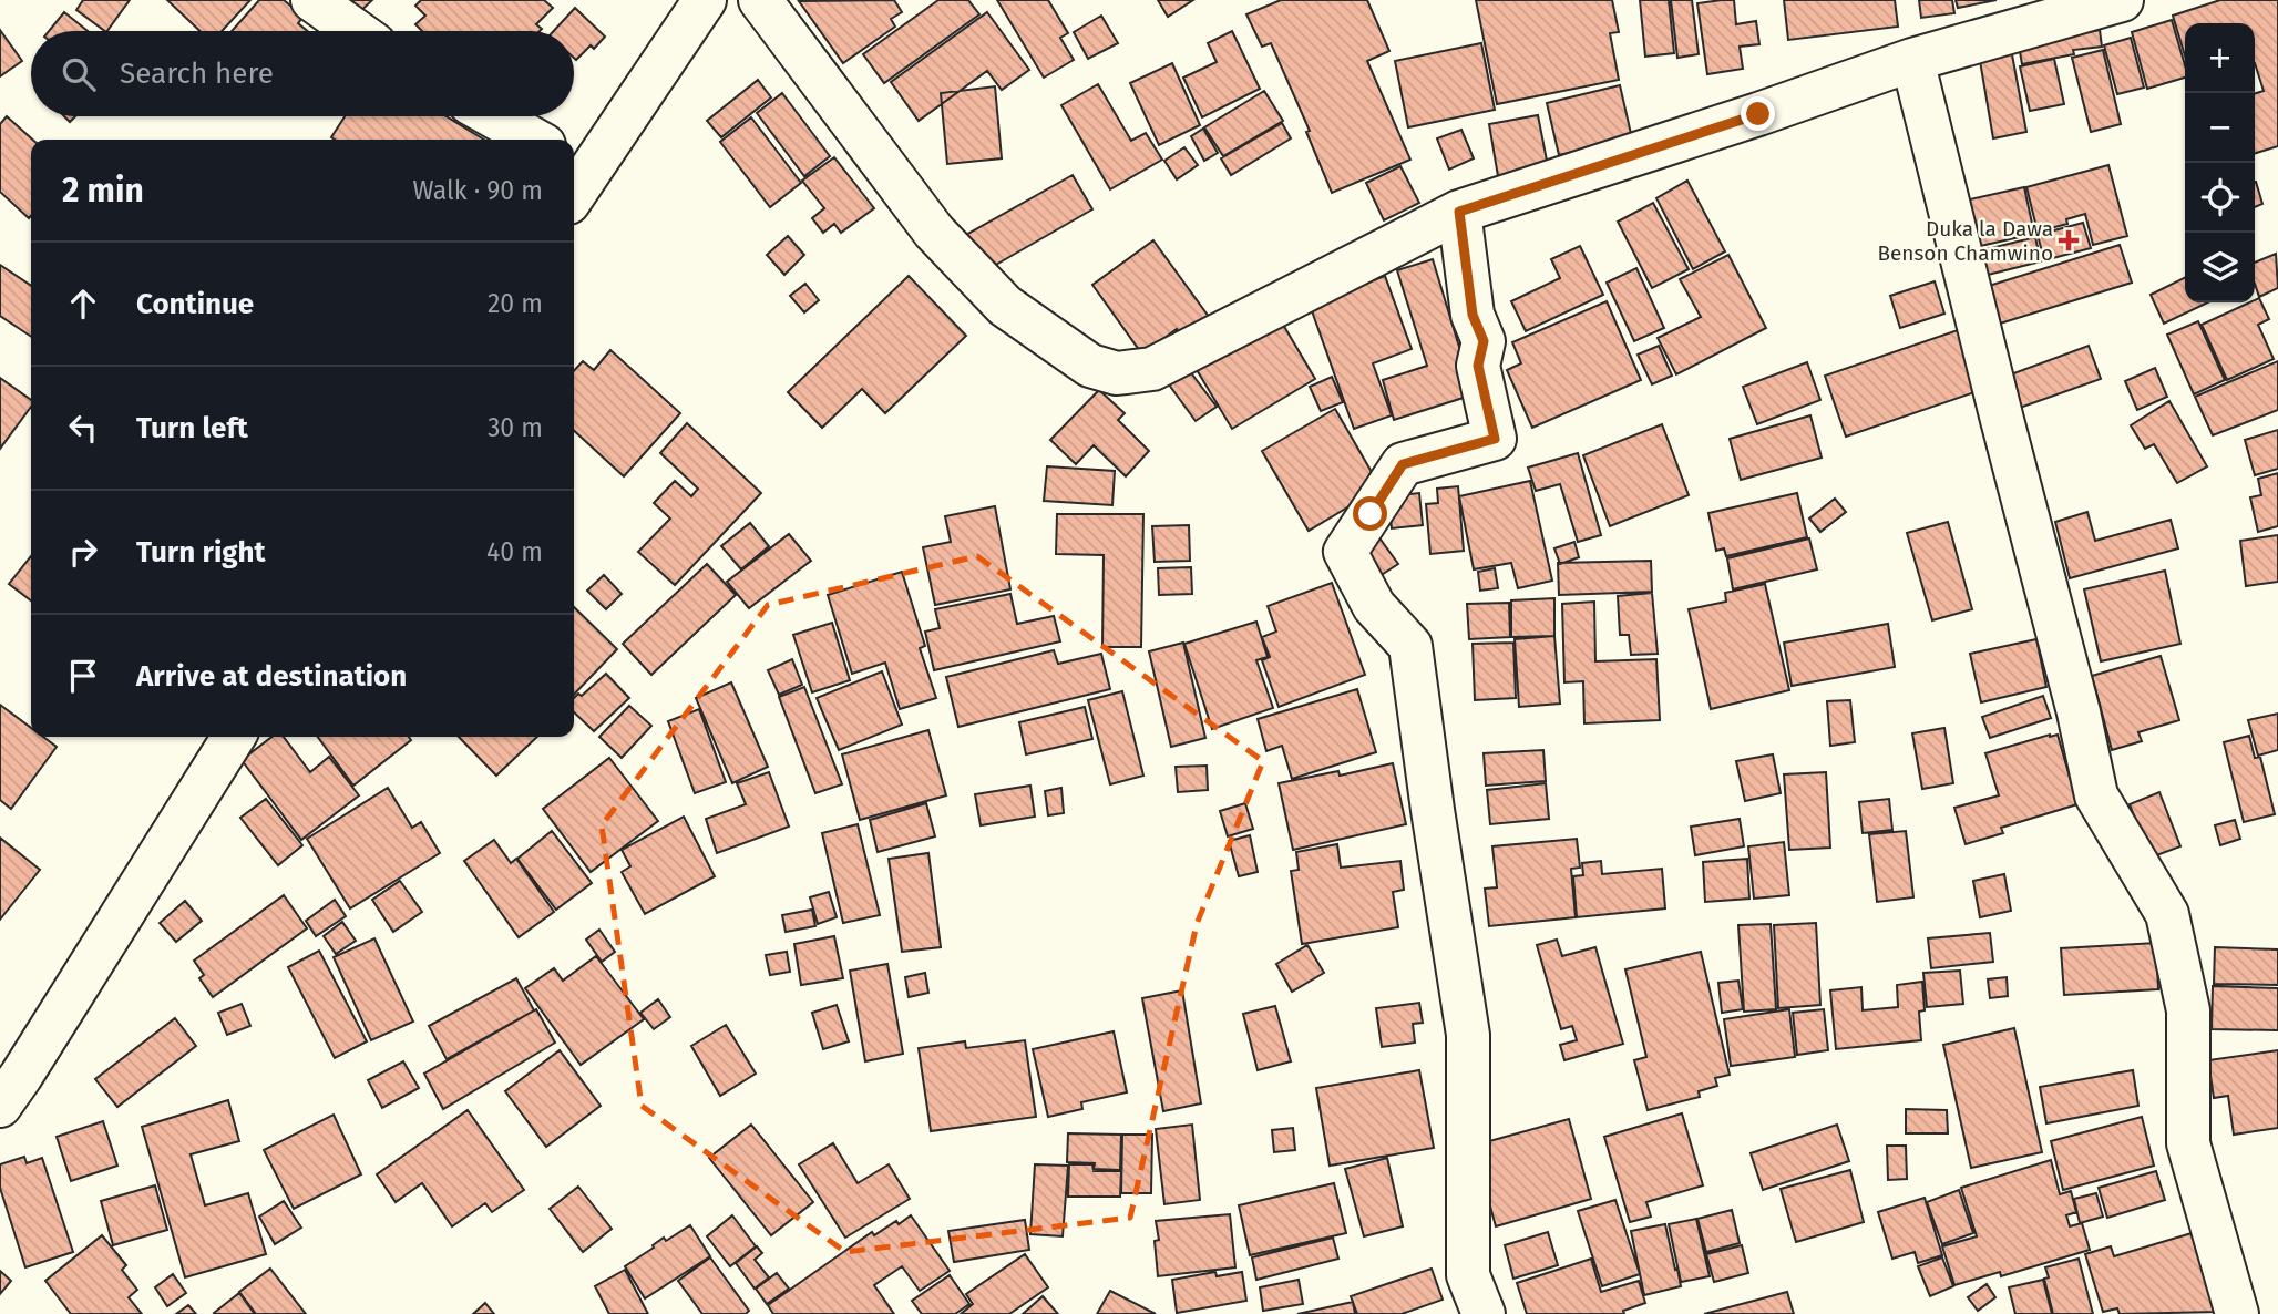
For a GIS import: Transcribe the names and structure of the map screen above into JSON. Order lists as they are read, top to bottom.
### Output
{
  "places": {
    "health": ["Duka la Dawa Benson Chamwino"]
  },
  "page": {
    "map_buttons": ["+", "−"],
    "search": "Search here",
    "heading": ["2 min", "Walk · 90 m"],
    "list": [
      ["Continue", "20 m"],
      ["Turn left", "30 m"],
      ["Turn right", "40 m"],
      "Arrive at destination"
    ]
  }
}
